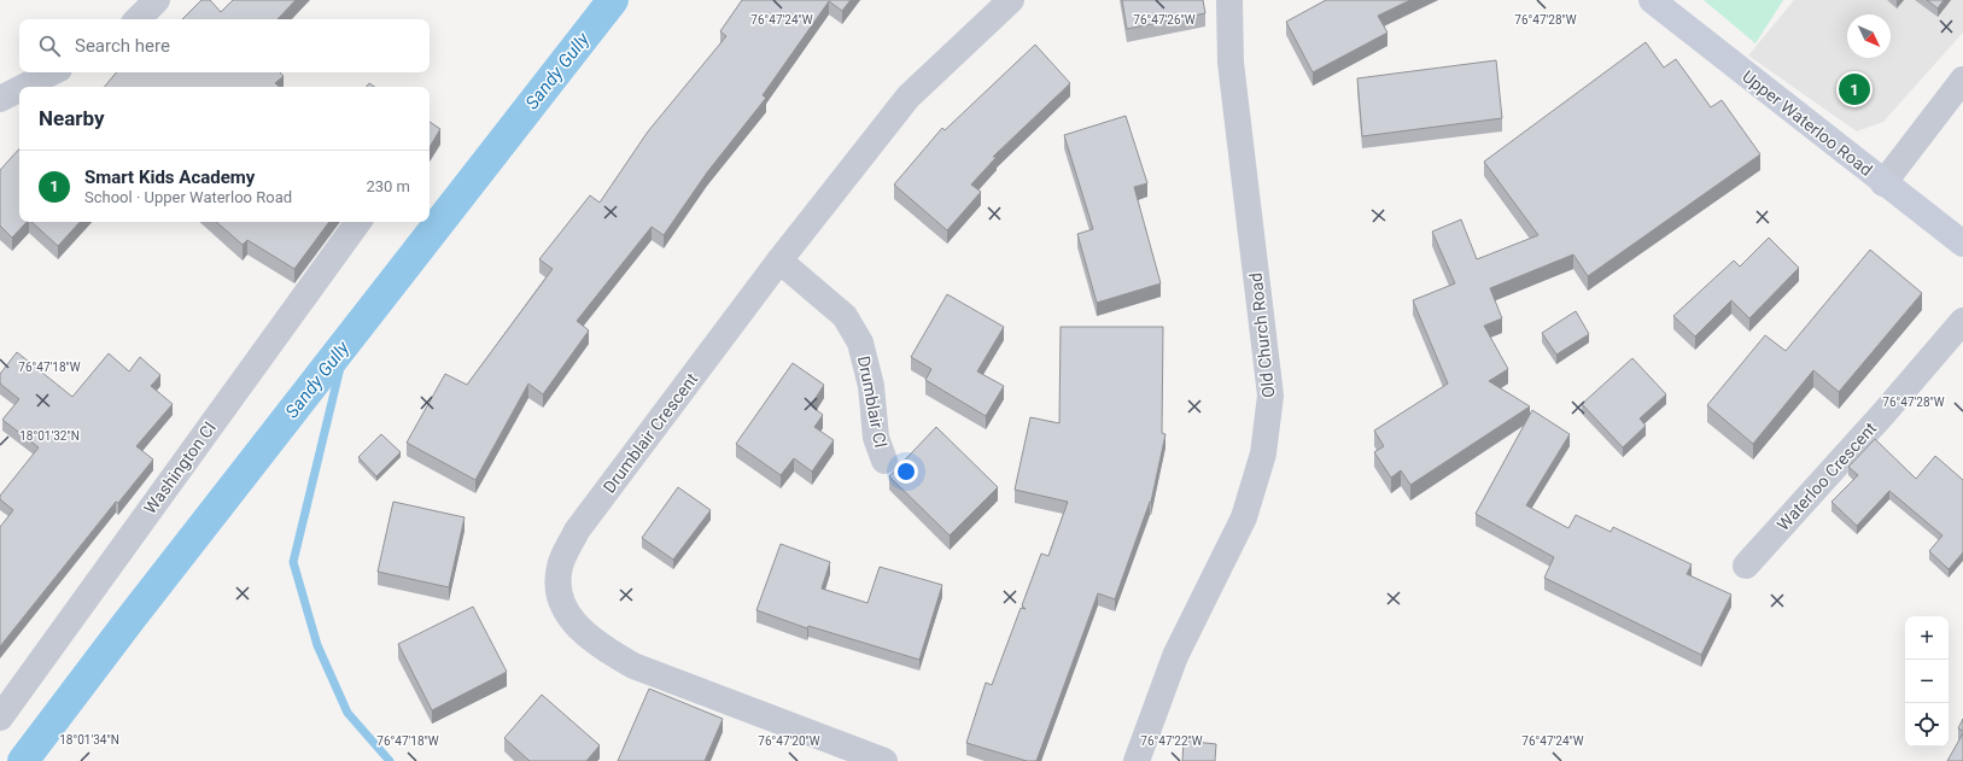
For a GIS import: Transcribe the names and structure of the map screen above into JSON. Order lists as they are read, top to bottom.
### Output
{
  "streets": {
    "main road": ["Upper Waterloo Road"],
    "street": [
      "Old Church Road",
      "Drumblair Cl",
      "Drumblair Crescent",
      "Washington Cl",
      "Waterloo Crescent"
    ]
  },
  "crossings": [
    ["Drumblair Cl", "Drumblair Crescent"]
  ],
  "water": ["Sandy Gully"],
  "north": "bottom right",
  "page": {
    "search": "Search here",
    "pins": "1",
    "heading": "Nearby",
    "list": [
      {
        "mark": "1",
        "name": "Smart Kids Academy",
        "note": "School · Upper Waterloo Road",
        "value": "230 m"
      }
    ],
    "map_buttons": ["+", "−"]
  },
  "coordinates": [
    "76°47'24\"W",
    "76°47'26\"W",
    "76°47'28\"W",
    "76°47'18\"W",
    "18°01'32\"N",
    "18°01'34\"N",
    "76°47'20\"W",
    "76°47'22\"W"
  ]
}
